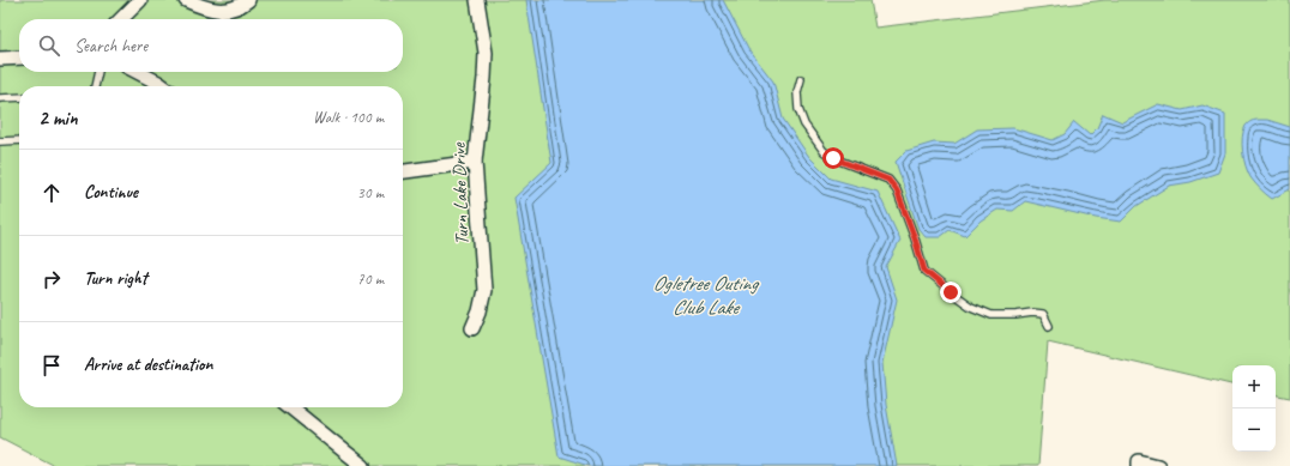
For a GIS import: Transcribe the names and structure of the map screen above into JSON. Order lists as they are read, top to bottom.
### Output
{
  "streets": {
    "street": ["Turn Lake Drive"]
  },
  "water": ["Ogletree Outing Club Lake"],
  "page": {
    "search": "Search here",
    "heading": ["2 min", "Walk · 100 m"],
    "list": [
      ["Continue", "30 m"],
      ["Turn right", "70 m"],
      "Arrive at destination"
    ],
    "map_buttons": ["+", "−"]
  }
}
